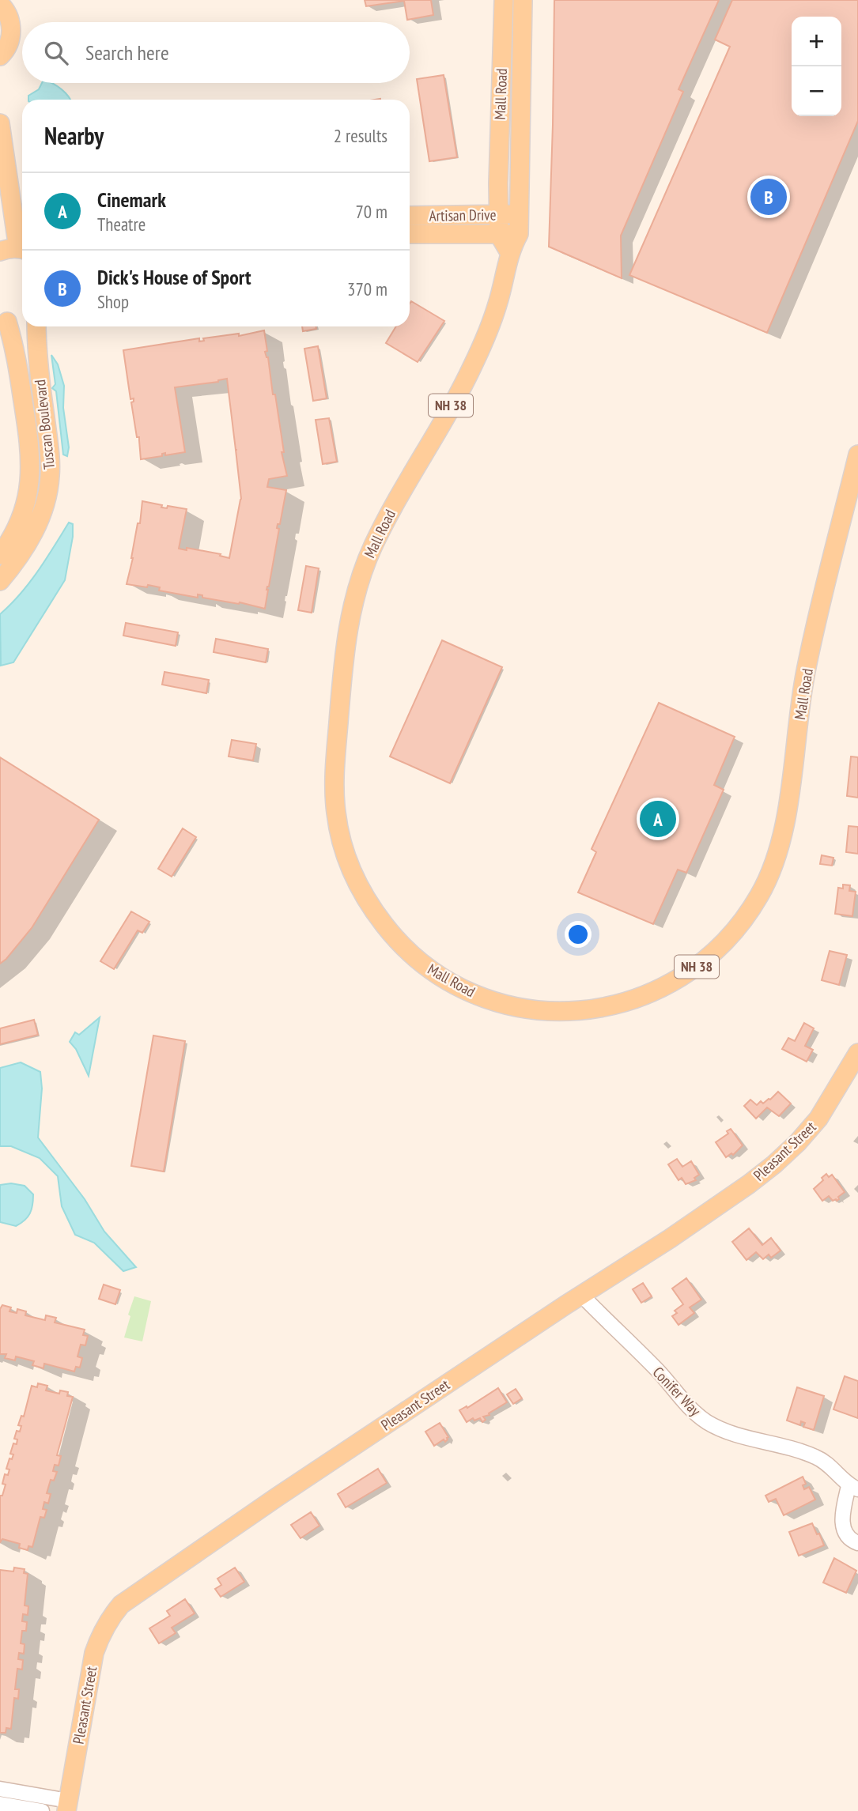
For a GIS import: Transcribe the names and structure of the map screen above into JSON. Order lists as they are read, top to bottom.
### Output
{
  "streets": {
    "main road": [
      "Mall Road",
      "Artisan Drive",
      "NH 38",
      "Tuscan Boulevard",
      "Pleasant Street"
    ],
    "street": ["Conifer Way"]
  },
  "crossings": [
    ["Mall Road", "Artisan Drive"],
    ["Pleasant Street", "Conifer Way"]
  ],
  "page": {
    "map_buttons": ["+", "−"],
    "search": "Search here",
    "heading": ["Nearby", "2 results"],
    "list": [
      {
        "mark": "A",
        "name": "Cinemark",
        "note": "Theatre",
        "value": "70 m"
      },
      {
        "mark": "B",
        "name": "Dick's House of Sport",
        "note": "Shop",
        "value": "370 m"
      }
    ],
    "pins": ["B", "A"]
  }
}
